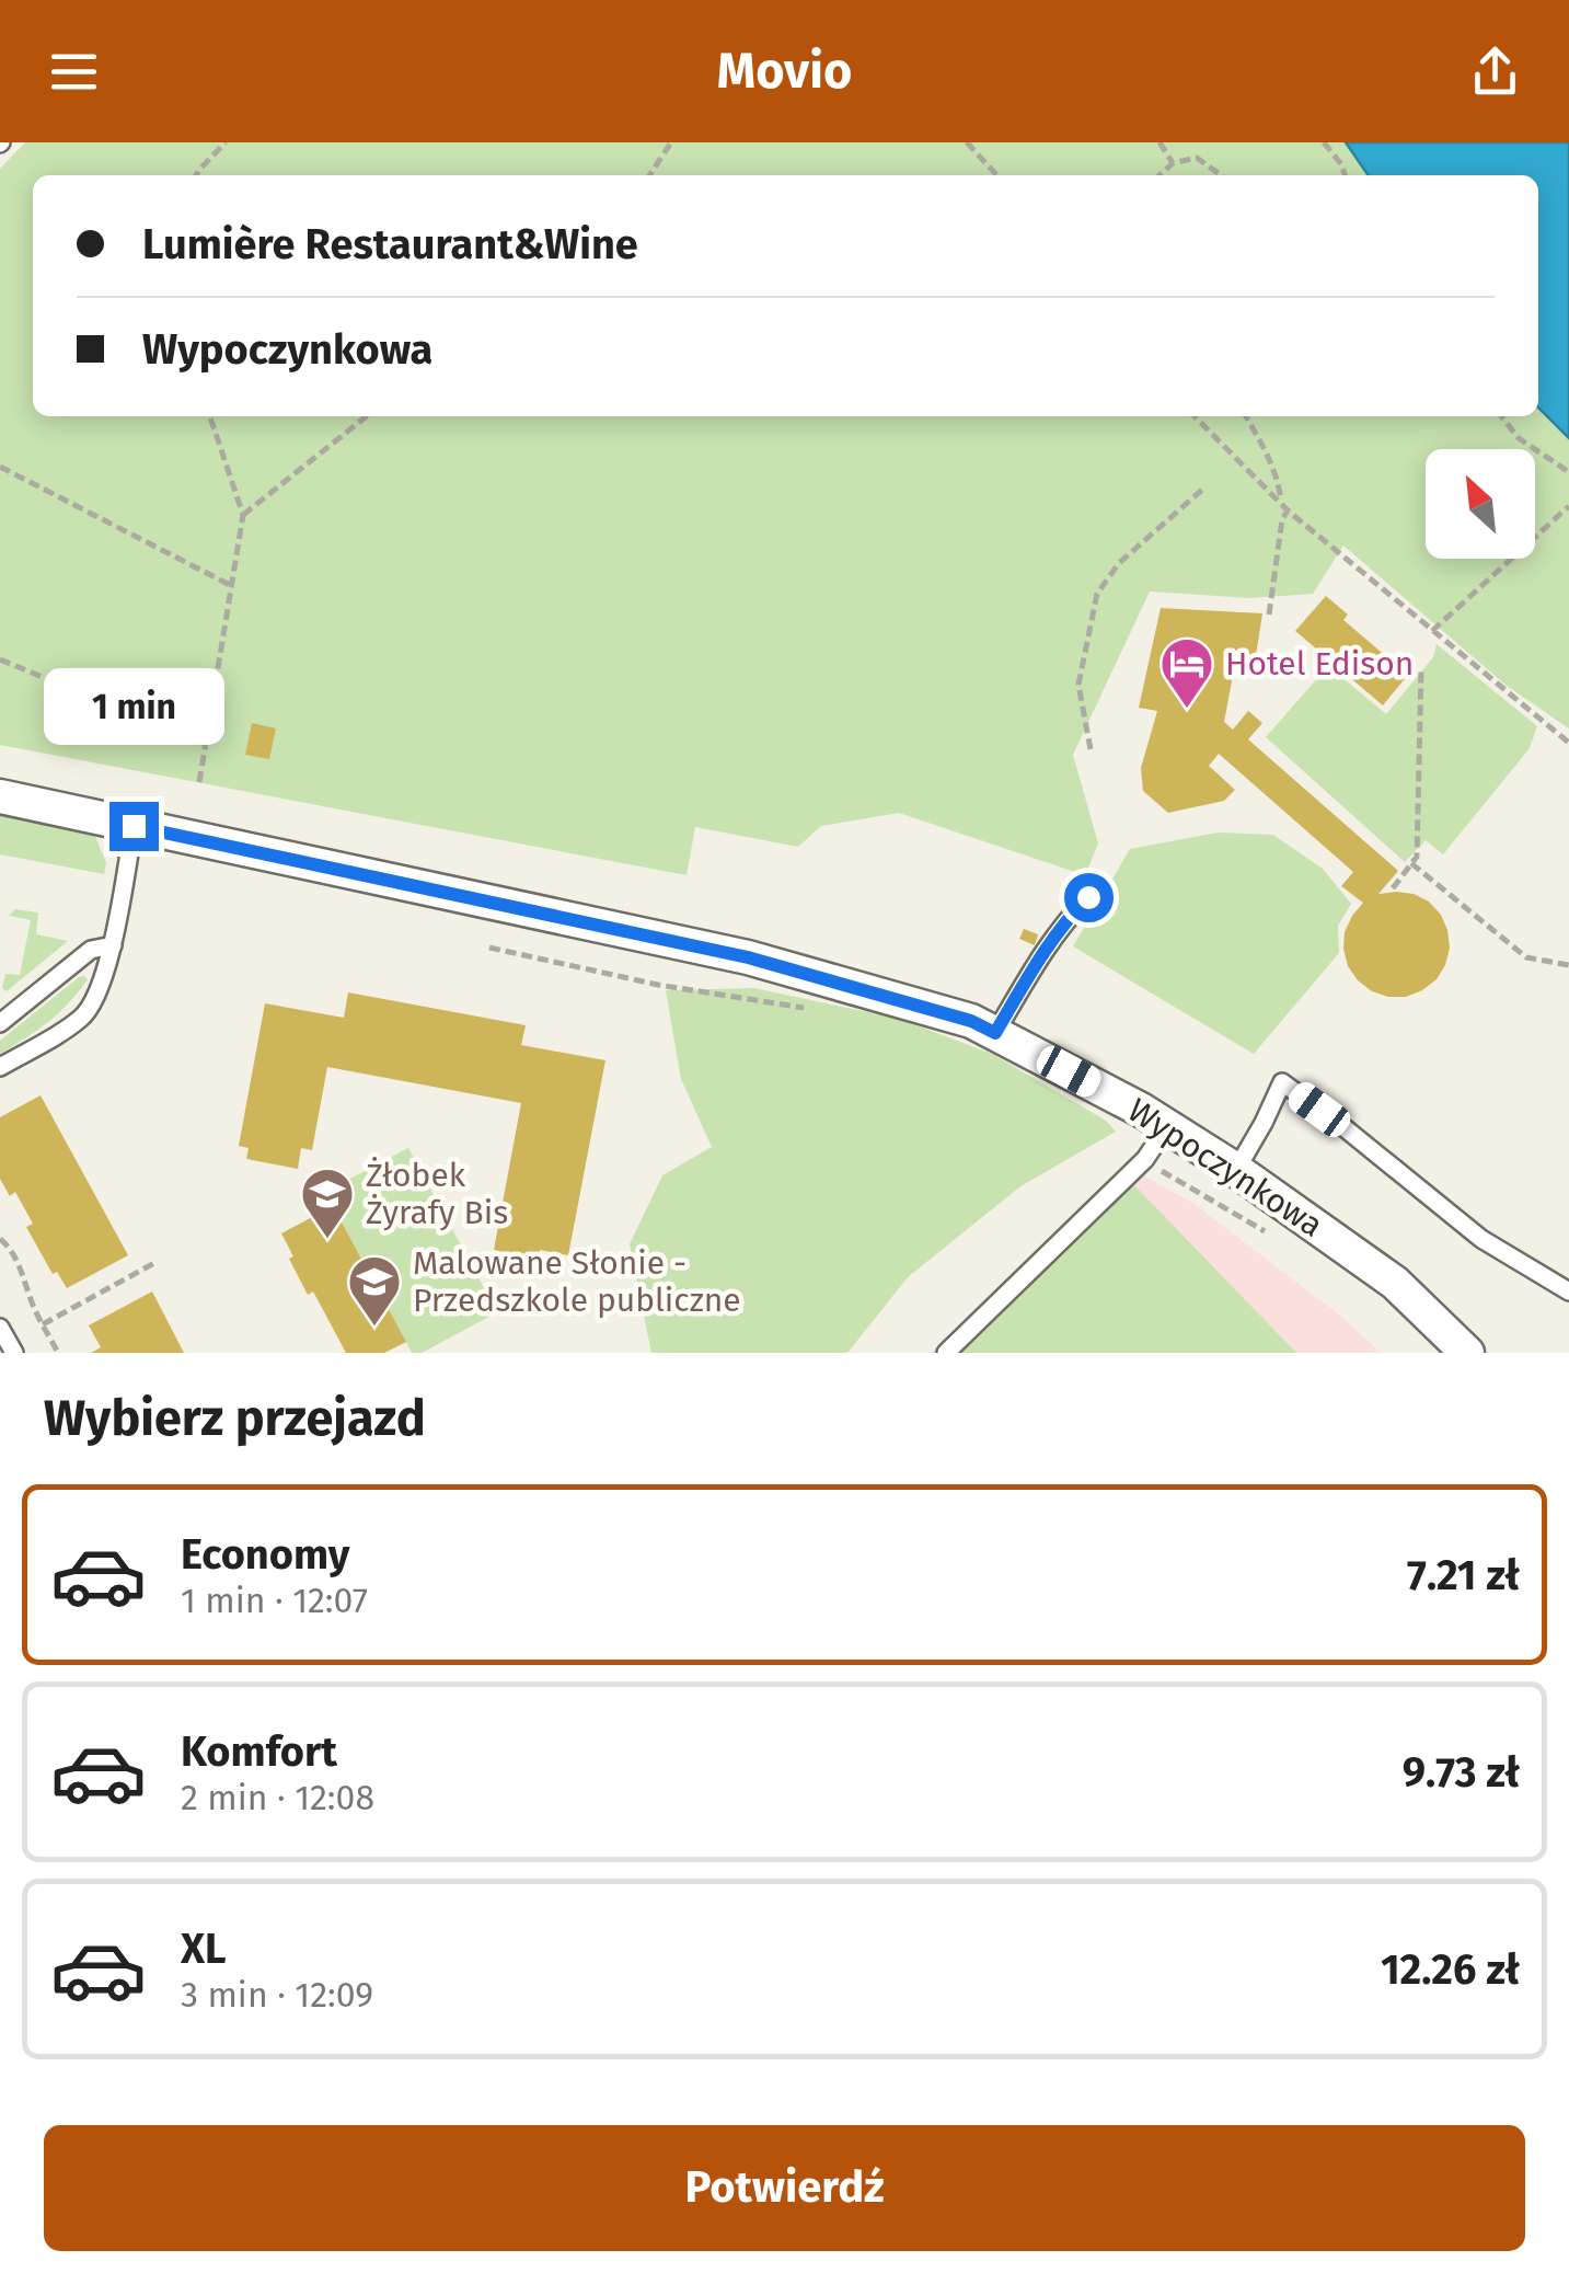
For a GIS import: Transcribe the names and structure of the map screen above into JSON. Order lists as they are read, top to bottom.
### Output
{
  "streets": {
    "street": ["Wypoczynkowa"]
  },
  "places": {
    "hotel": ["Hotel Edison"],
    "school or university": ["Żłobek Żyrafy Bis", "Malowane Słonie - Przedszkole publiczne"]
  },
  "north": "top left",
  "page": {
    "header": "Movio",
    "banner": ["Lumière Restaurant&Wine", "Wypoczynkowa"],
    "bubble": "1 min",
    "heading": "Wybierz przejazd",
    "list": [
      {
        "name": "Economy",
        "note": "1 min · 12:07",
        "value": "7.21 zł"
      },
      {
        "name": "Komfort",
        "note": "2 min · 12:08",
        "value": "9.73 zł"
      },
      {
        "name": "XL",
        "note": "3 min · 12:09",
        "value": "12.26 zł"
      }
    ],
    "buttons": "Potwierdź"
  }
}
